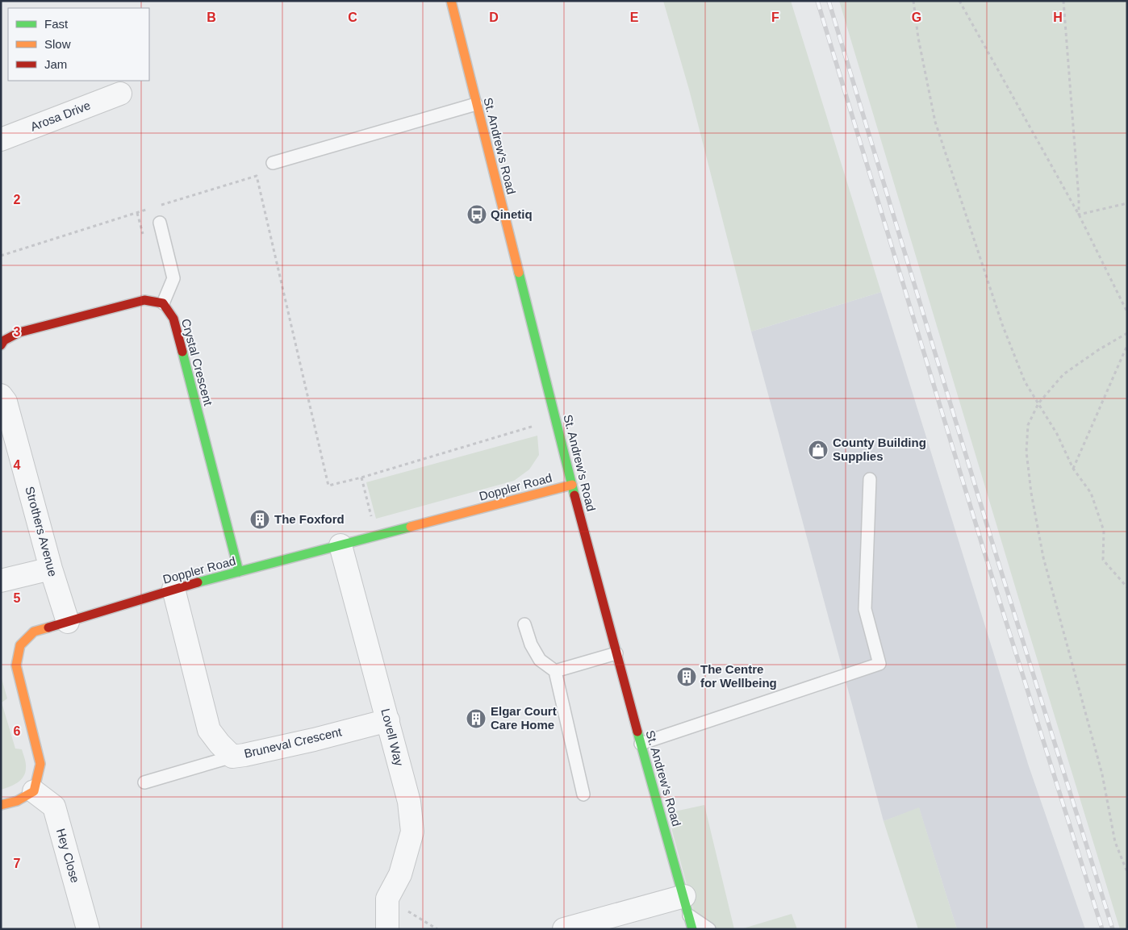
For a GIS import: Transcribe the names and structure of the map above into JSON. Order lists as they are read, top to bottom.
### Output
{
  "streets": {
    "street": [
      "Arosa Drive",
      "St. Andrew's Road",
      "Crystal Crescent",
      "Doppler Road",
      "Strothers Avenue",
      "Lovell Way",
      "Bruneval Crescent",
      "Hey Close"
    ]
  },
  "crossings": [
    ["St. Andrew's Road", "Doppler Road"],
    ["Crystal Crescent", "Doppler Road"],
    ["Doppler Road", "Strothers Avenue"],
    ["Doppler Road", "Lovell Way"],
    ["Doppler Road", "Bruneval Crescent"],
    ["Doppler Road", "Hey Close"],
    ["Lovell Way", "Bruneval Crescent"]
  ],
  "places": {
    "bus stop": ["Qinetiq"],
    "shop": ["County Building Supplies"],
    "building": ["The Foxford", "The Centre for Wellbeing", "Elgar Court Care Home"]
  },
  "legend": ["Fast", "Slow", "Jam"],
  "grid": {
    "columns": [
      "B",
      "C",
      "D",
      "E",
      "F",
      "G",
      "H"
    ],
    "rows": [
      "2",
      "3",
      "4",
      "5",
      "6",
      "7"
    ]
  }
}
